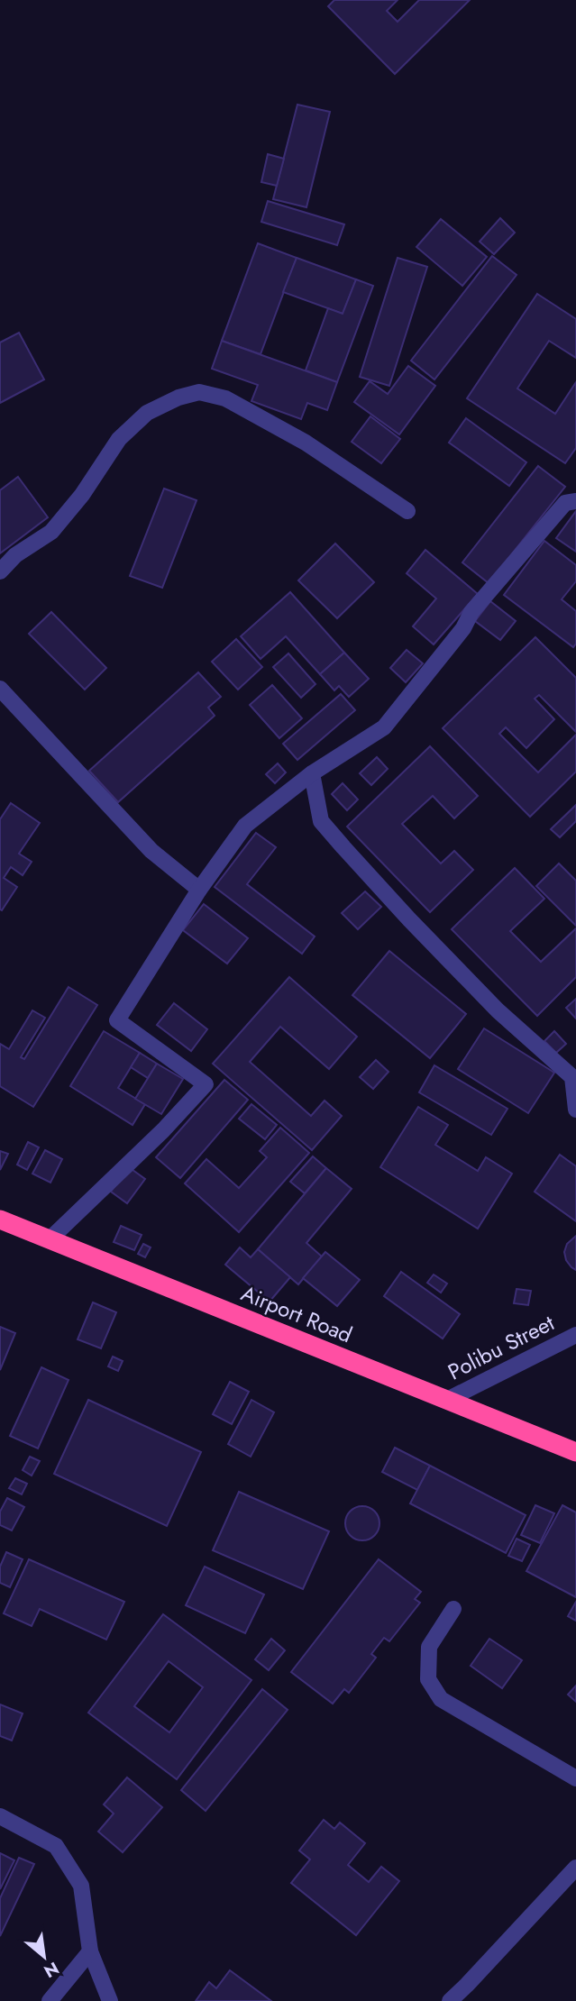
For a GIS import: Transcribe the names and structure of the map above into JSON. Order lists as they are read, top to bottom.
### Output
{
  "streets": {
    "highway": ["Airport Road"],
    "street": ["Polibu Street"]
  },
  "crossings": [
    ["Airport Road", "Polibu Street"]
  ],
  "north": "bottom right"
}
